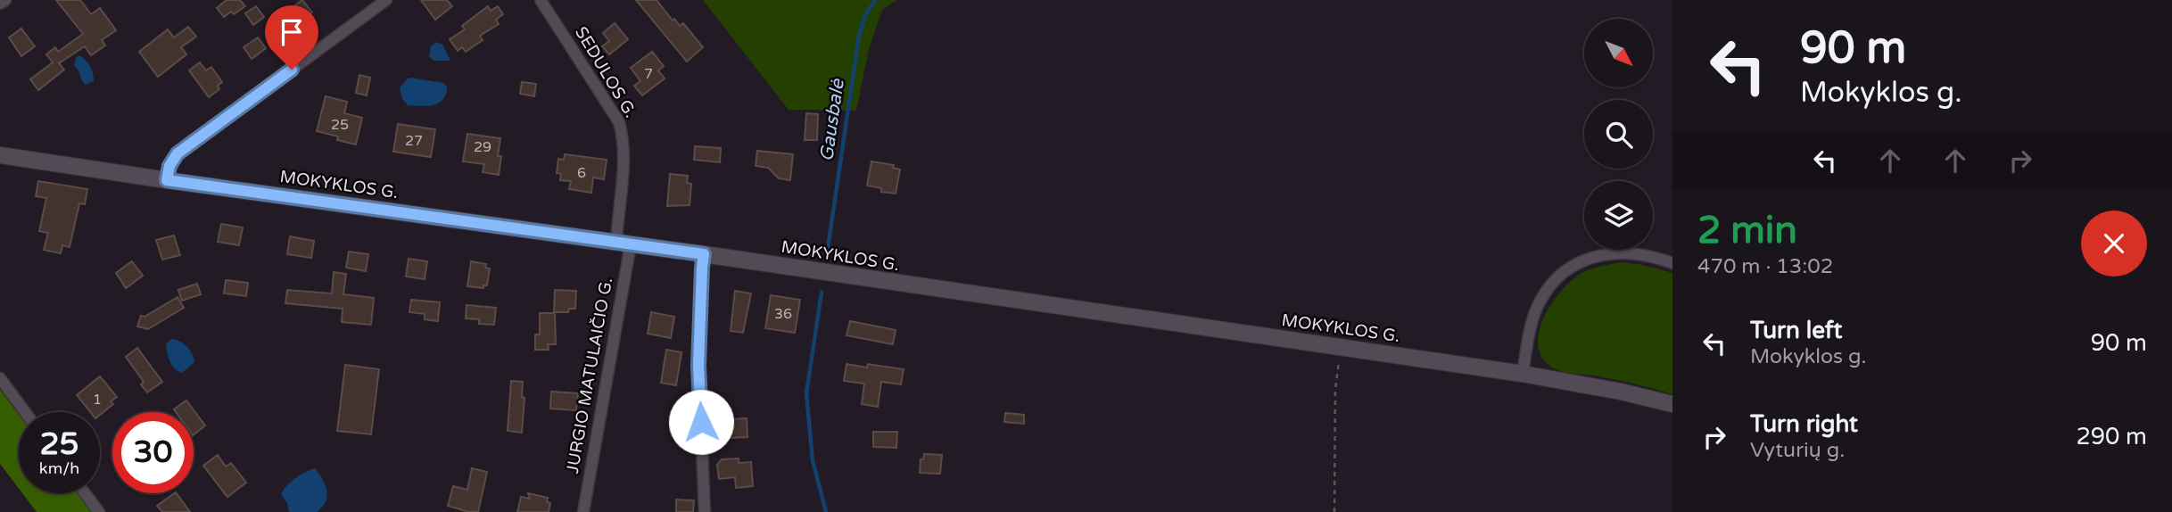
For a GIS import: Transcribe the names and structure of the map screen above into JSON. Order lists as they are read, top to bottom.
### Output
{
  "streets": {
    "main road": ["MOKYKLOS G."],
    "street": ["SEDULOS G.", "JURGIO MATULAIČIO G."]
  },
  "crossings": [
    ["SEDULOS G.", "MOKYKLOS G."],
    ["SEDULOS G.", "JURGIO MATULAIČIO G."],
    ["MOKYKLOS G.", "JURGIO MATULAIČIO G."]
  ],
  "water": ["Gausbalė"],
  "house_numbers": [
    "7",
    "25",
    "27",
    "29",
    "6",
    "36",
    "1"
  ],
  "north": "bottom right",
  "page": {
    "turn": ["90 m", "Mokyklos g."],
    "heading": ["2 min", "470 m · 13:02"],
    "list": [
      {
        "name": "Turn left",
        "note": "Mokyklos g.",
        "value": "90 m"
      },
      {
        "name": "Turn right",
        "note": "Vyturių g.",
        "value": "290 m"
      }
    ],
    "speed": "25 km/h",
    "limit": "30"
  }
}
